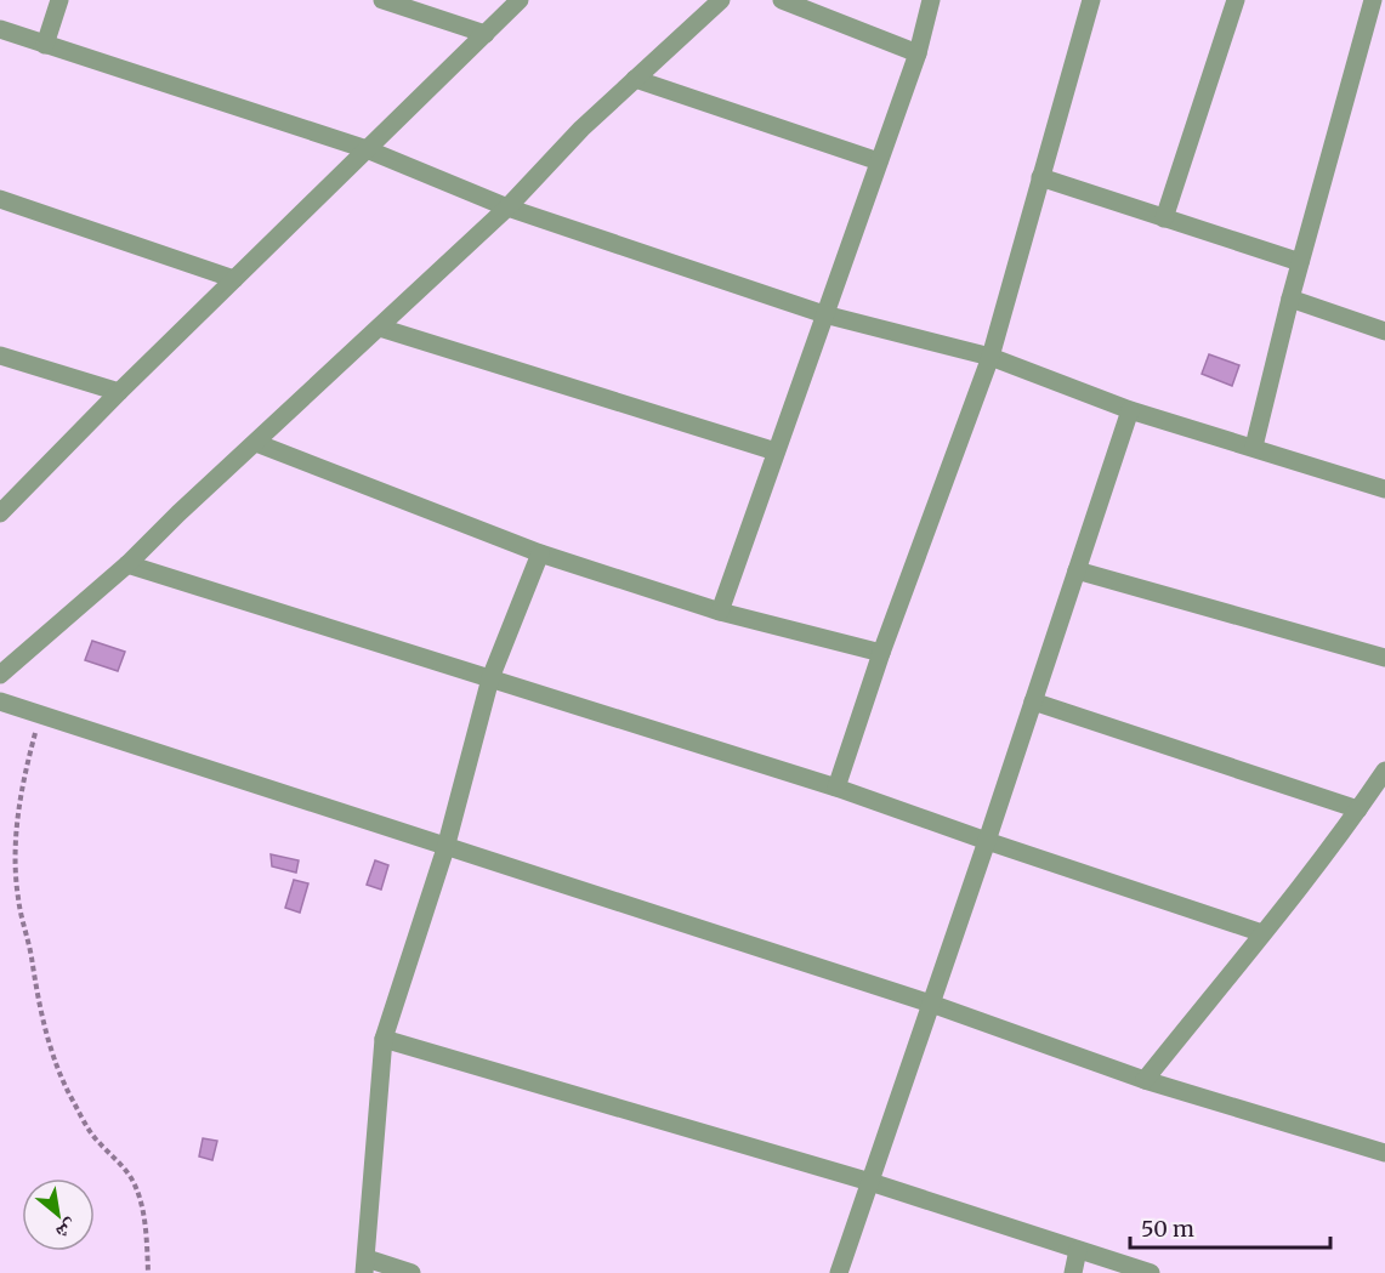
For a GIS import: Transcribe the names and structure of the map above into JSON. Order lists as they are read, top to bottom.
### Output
{
  "scale_bar": "50 m",
  "north": "bottom right"
}
